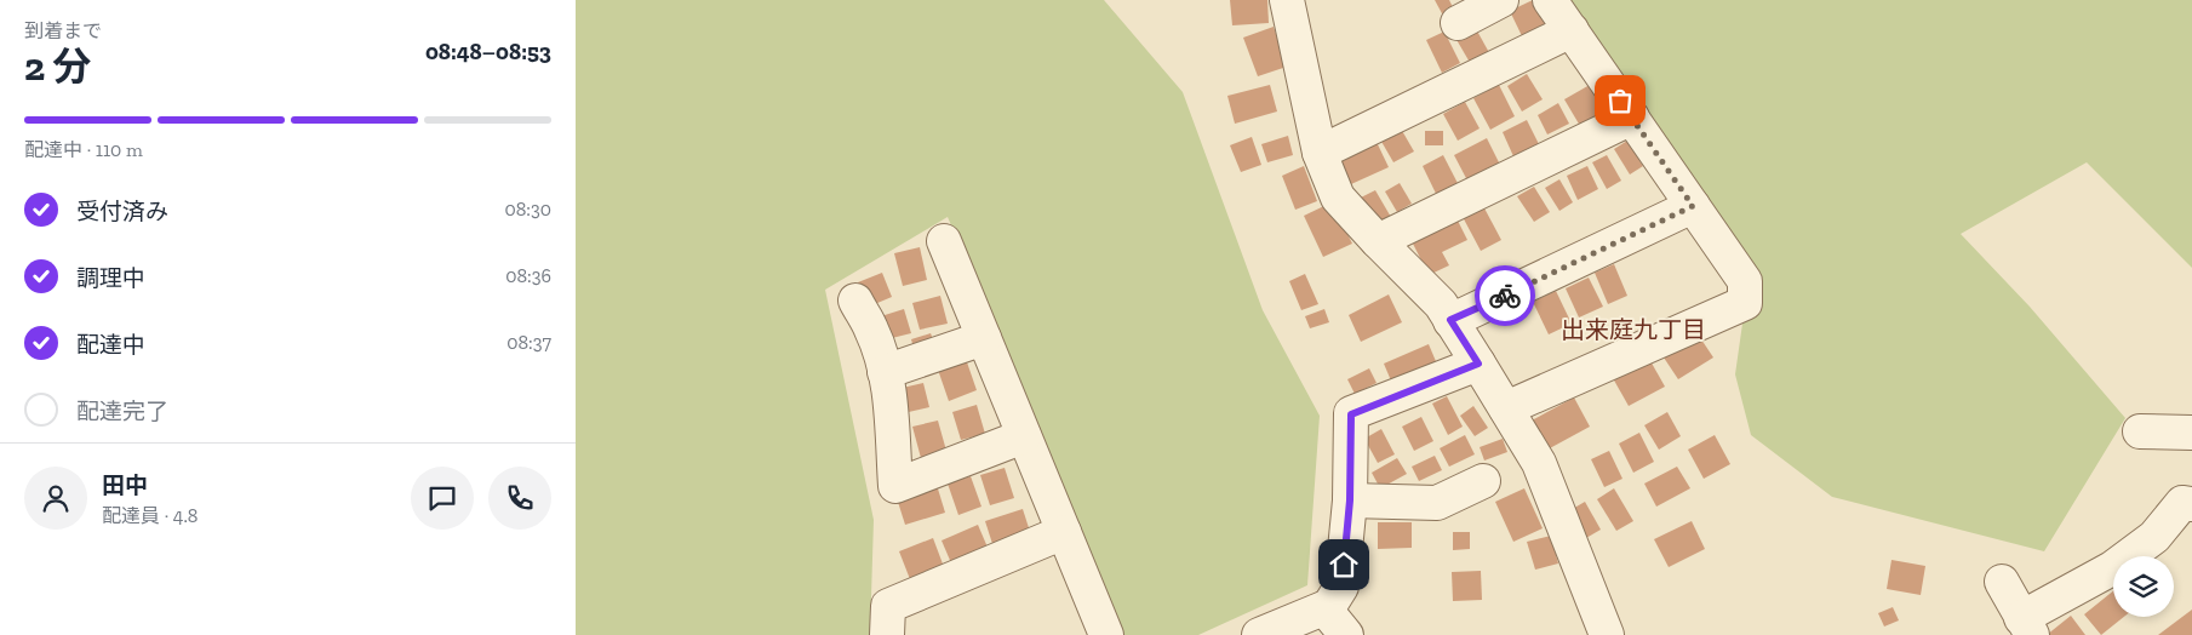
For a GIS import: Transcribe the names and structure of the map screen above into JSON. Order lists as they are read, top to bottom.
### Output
{
  "districts": ["出来庭九丁目"],
  "page": {
    "heading": ["2 分", "到着まで", "08:48–08:53"],
    "panel": ["田中", "配達員 · 4.8"],
    "bar": "配達中 · 110 m",
    "list": [
      ["受付済み", "08:30"],
      ["調理中", "08:36"],
      ["配達中", "08:37"],
      "配達完了"
    ]
  }
}
